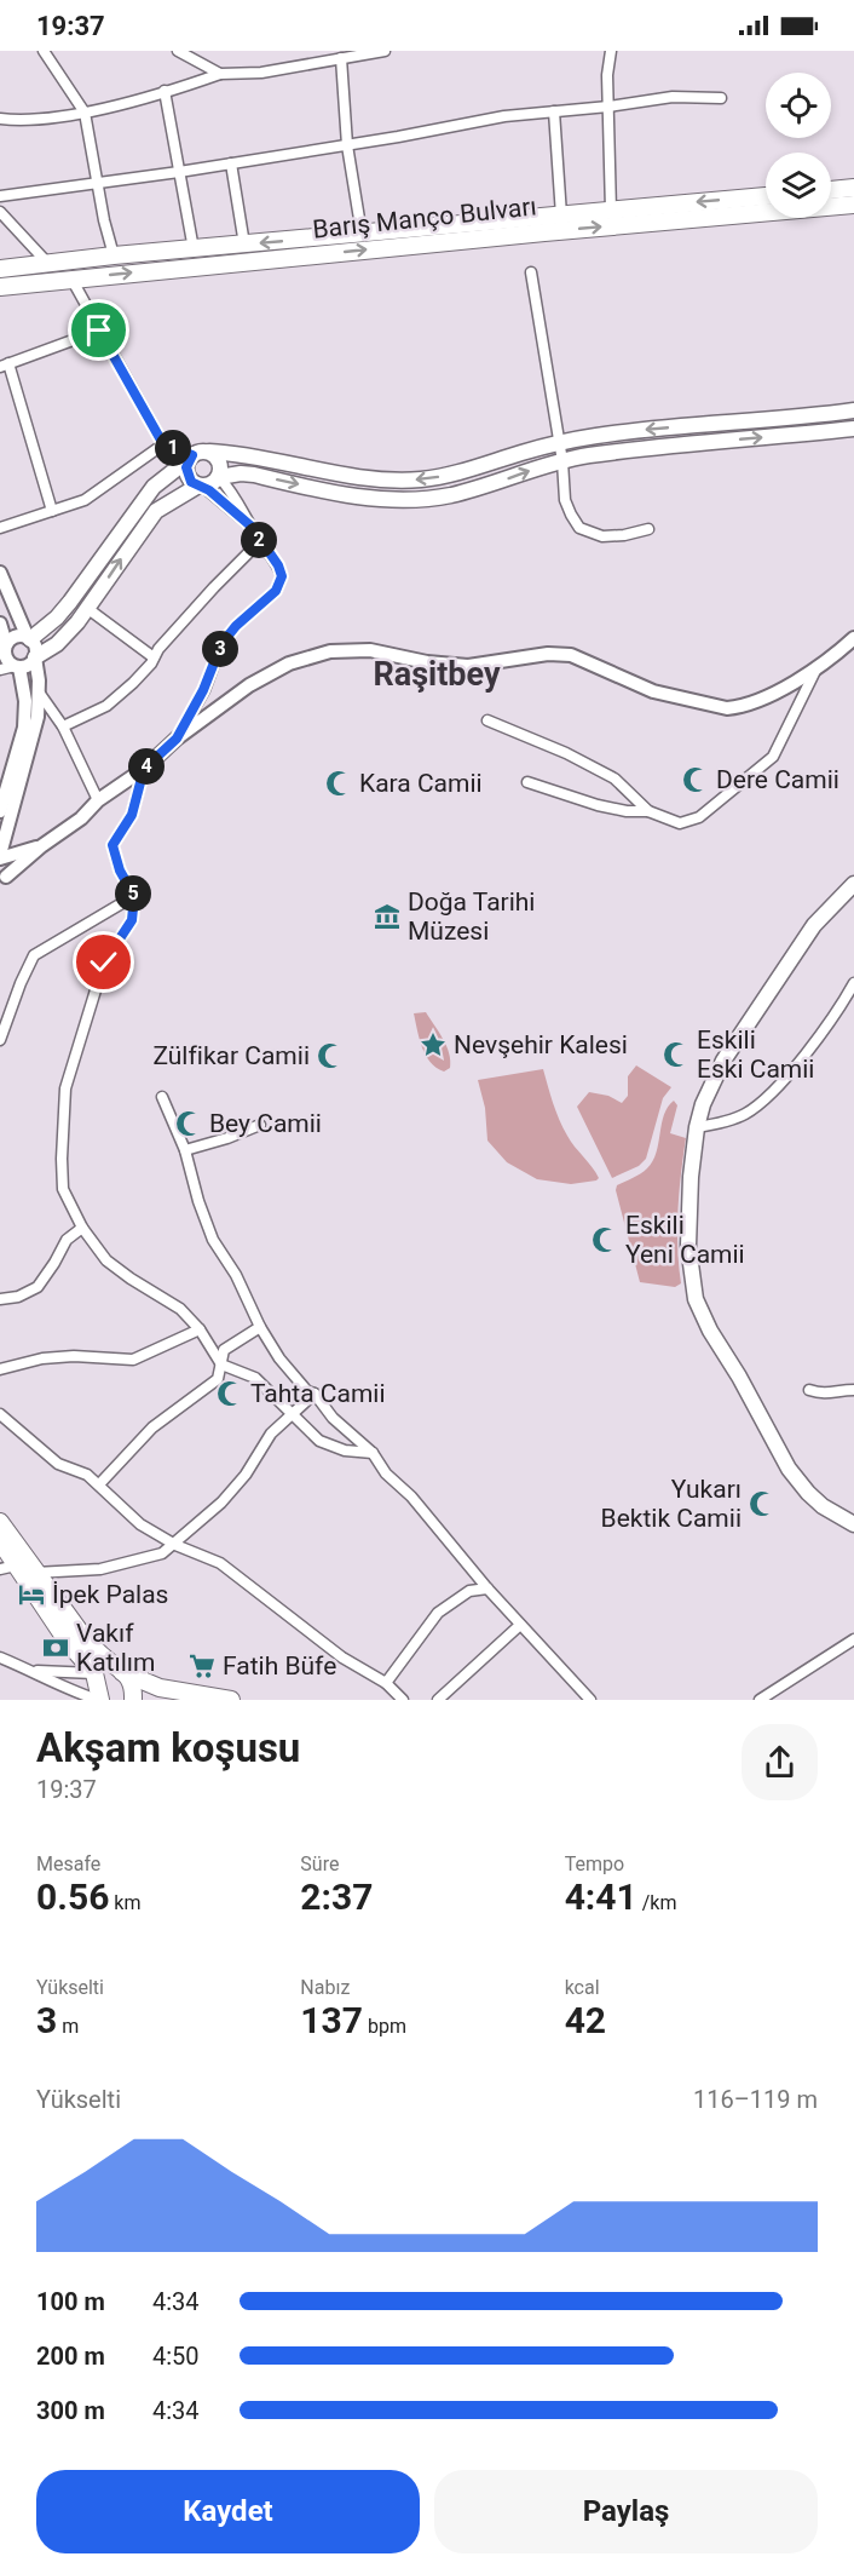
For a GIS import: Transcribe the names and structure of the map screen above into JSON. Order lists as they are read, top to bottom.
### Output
{
  "streets": {
    "main road": ["Barış Manço Bulvarı"]
  },
  "districts": ["Raşitbey"],
  "places": {
    "mosque": [
      "Dere Camii",
      "Kara Camii",
      "Eskili Eski Camii",
      "Zülfikar Camii",
      "Bey Camii",
      "Eskili Yeni Camii",
      "Tahta Camii",
      "Yukarı Bektik Camii"
    ],
    "museum": ["Doğa Tarihi Müzesi"],
    "place": ["Nevşehir Kalesi"],
    "hotel": ["İpek Palas"],
    "bank": ["Vakıf Katılım"],
    "supermarket": ["Fatih Büfe"]
  },
  "page": {
    "status": "19:37",
    "pins": [
      "1",
      "2",
      "3",
      "4",
      "5"
    ],
    "heading": ["Akşam koşusu", "19:37"],
    "stats": [
      ["Mesafe", "0.56 km"],
      ["Süre", "2:37"],
      ["Tempo", "4:41 /km"],
      ["Yükselti", "3 m"],
      ["Nabız", "137 bpm"],
      ["kcal", "42"]
    ],
    "chart": ["Yükselti", "116–119 m"],
    "list": [
      {
        "name": "100 m",
        "note": "4:34"
      },
      {
        "name": "200 m",
        "note": "4:50"
      },
      {
        "name": "300 m",
        "note": "4:34"
      }
    ],
    "buttons": ["Kaydet", "Paylaş"]
  }
}
